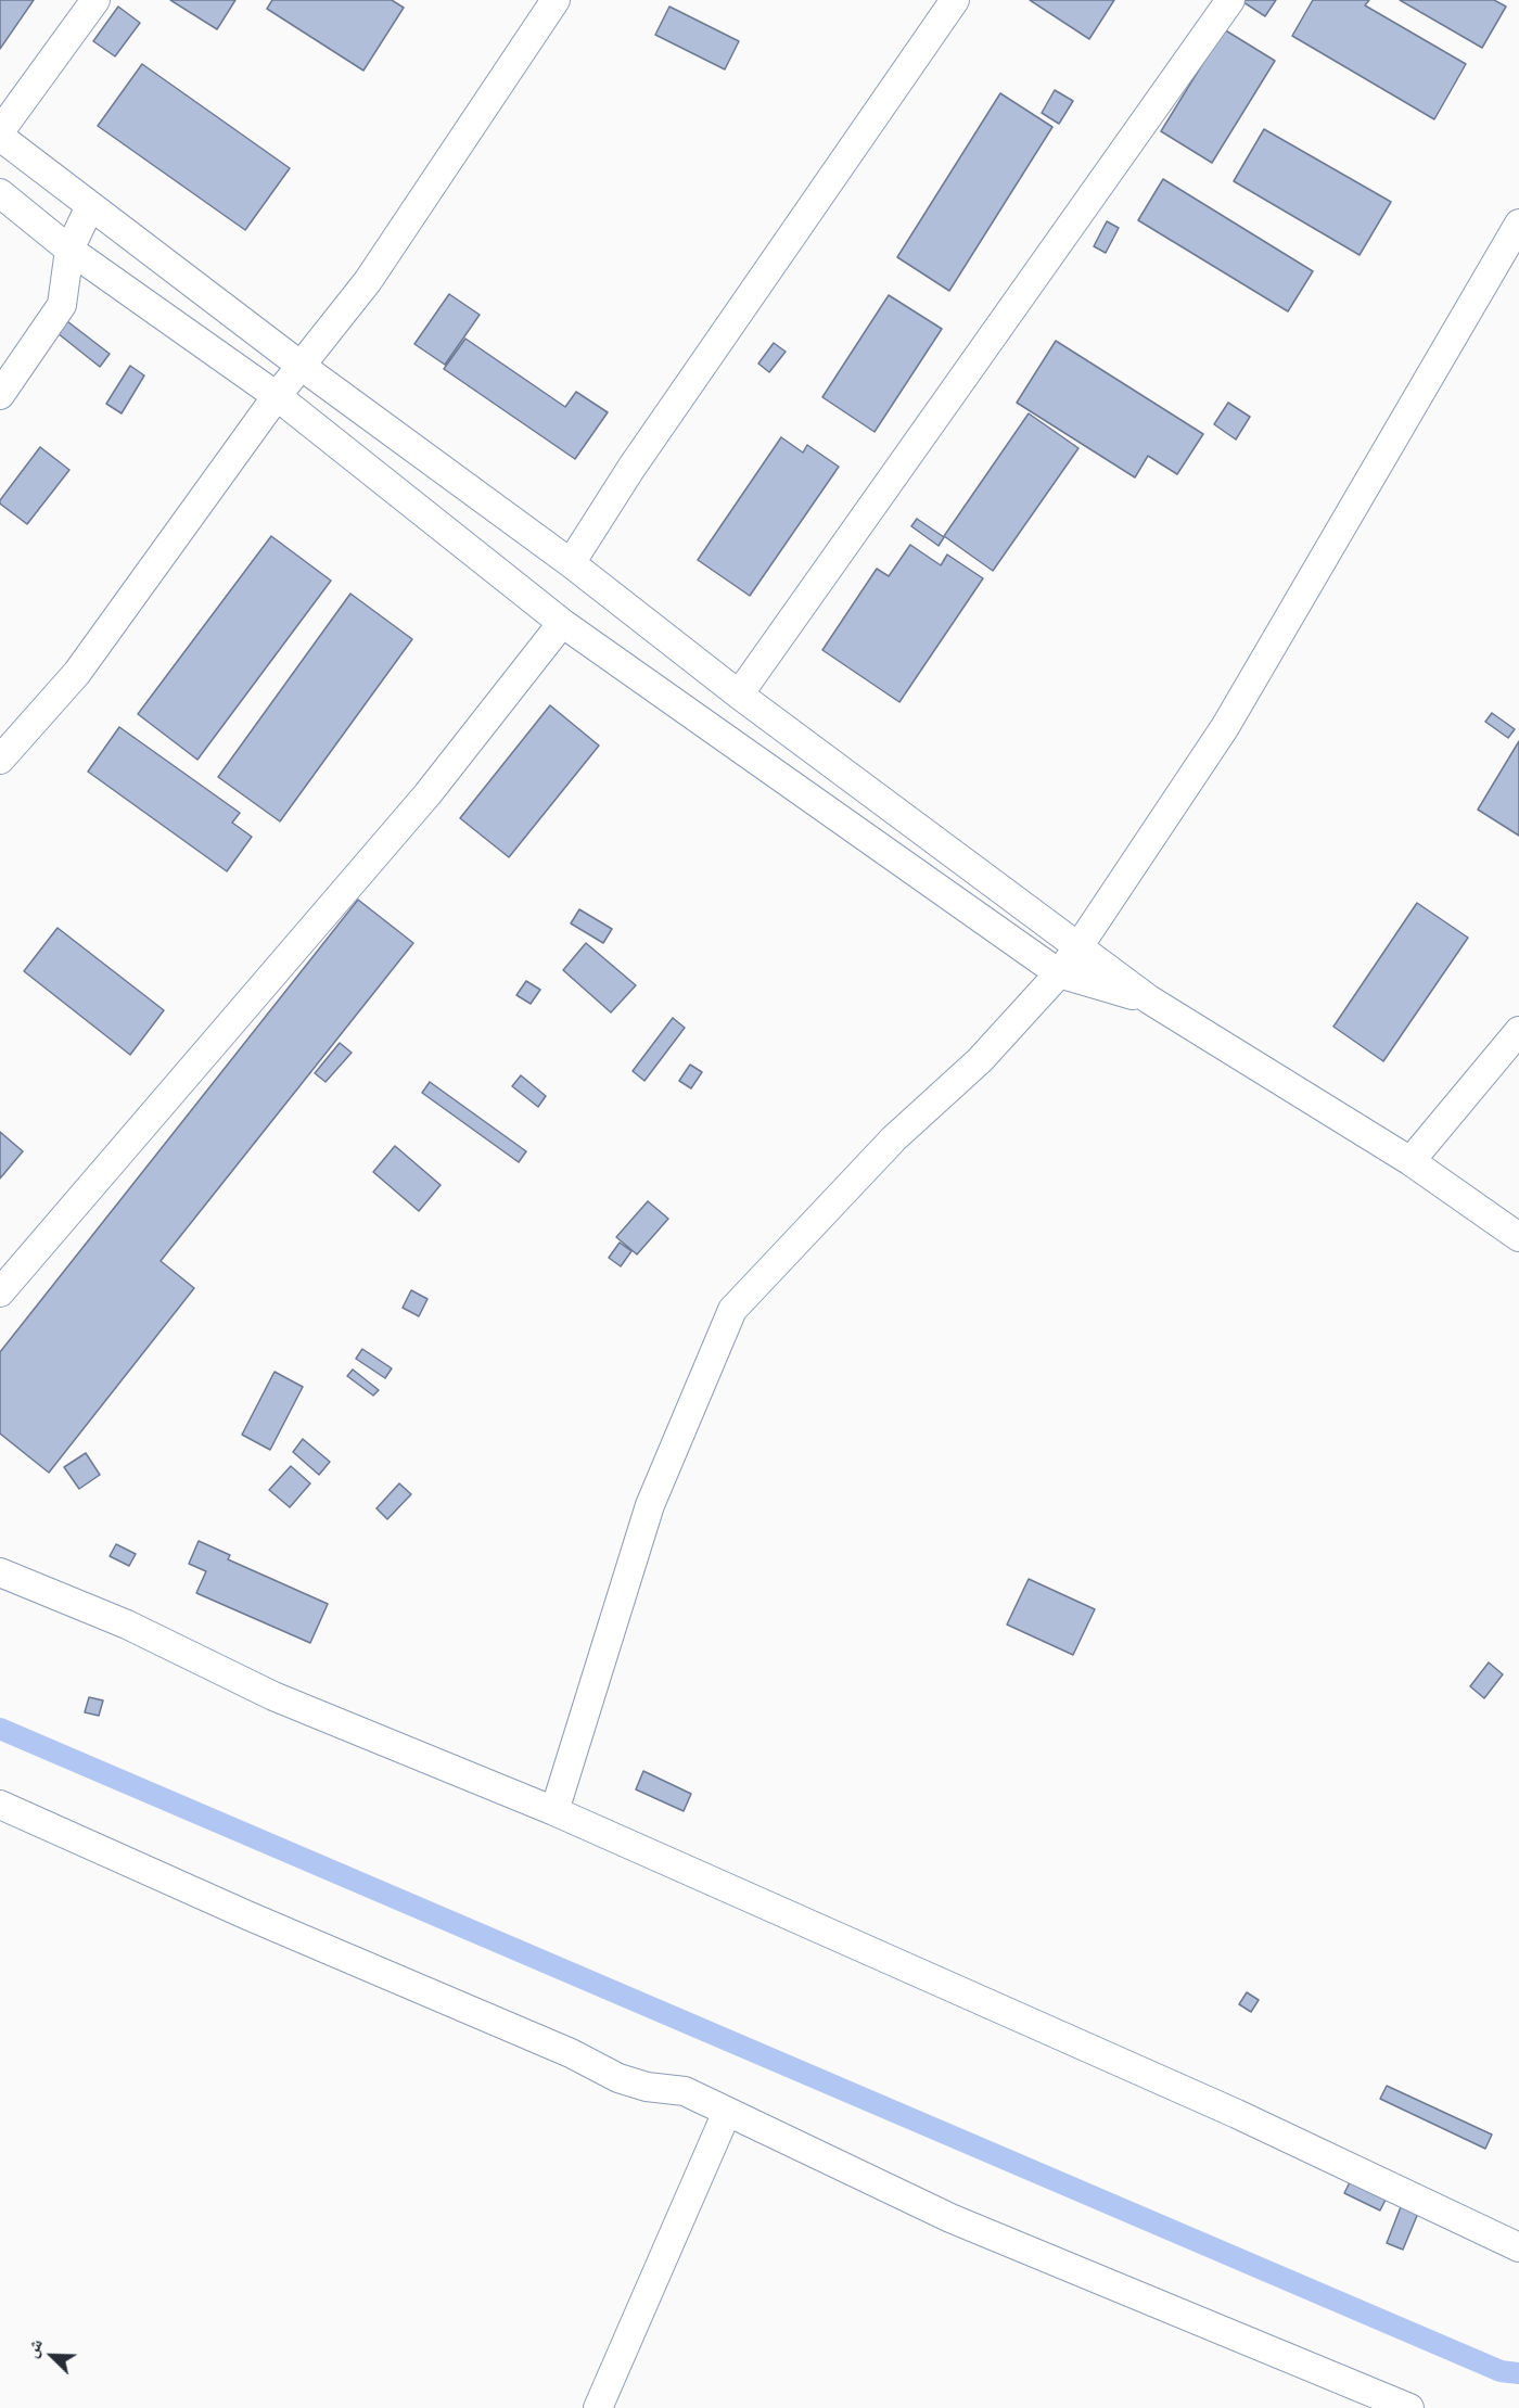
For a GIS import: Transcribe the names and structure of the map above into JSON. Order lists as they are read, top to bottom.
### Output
{
  "north": "top left"
}
